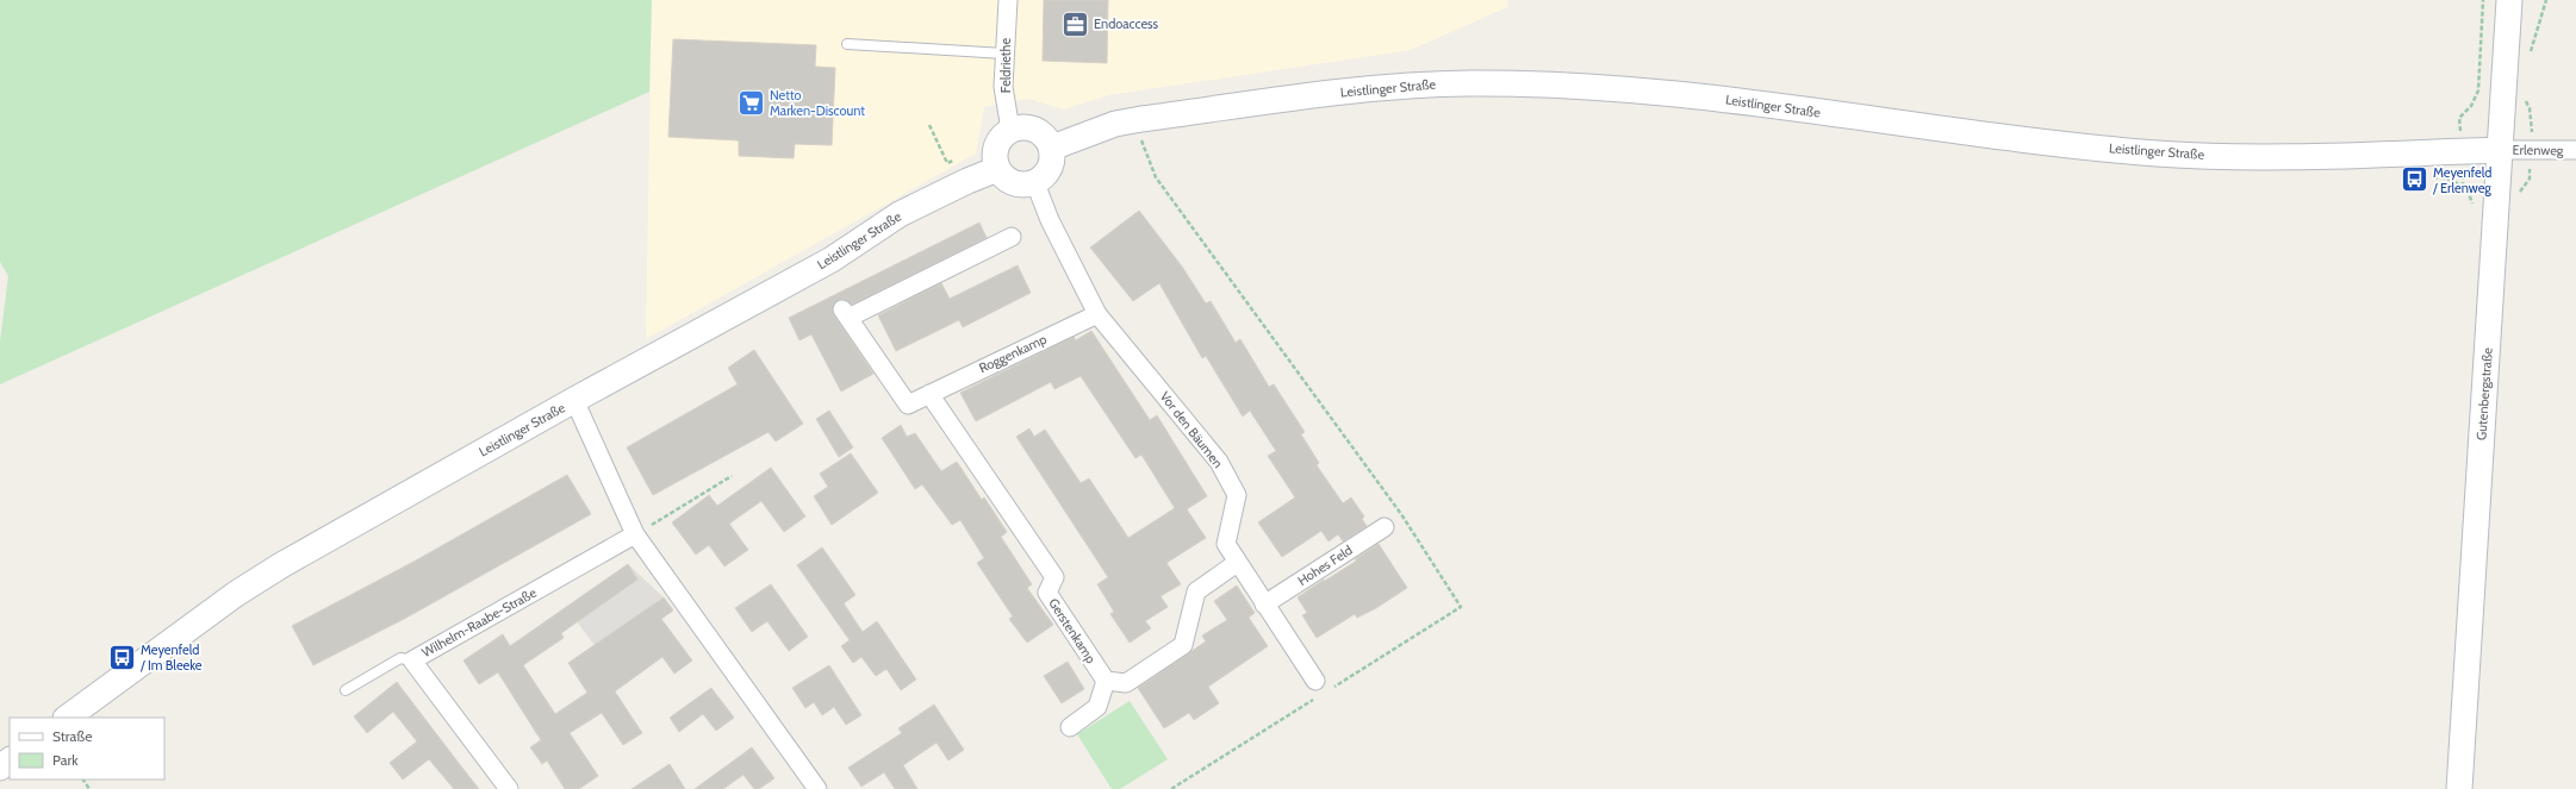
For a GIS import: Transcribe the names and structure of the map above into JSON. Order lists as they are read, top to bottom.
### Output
{
  "streets": {
    "street": [
      "Feldriethe",
      "Leistlinger Straße",
      "Erlenweg",
      "Roggenkamp",
      "Gutenbergstraße",
      "Vor den Bäumen",
      "Hohes Feld",
      "Wilhelm-Raabe-Straße",
      "Gerstenkamp"
    ]
  },
  "crossings": [
    ["Feldriethe", "Leistlinger Straße"],
    ["Feldriethe", "Vor den Bäumen"],
    ["Leistlinger Straße", "Erlenweg"],
    ["Leistlinger Straße", "Gutenbergstraße"],
    ["Leistlinger Straße", "Vor den Bäumen"],
    ["Erlenweg", "Gutenbergstraße"],
    ["Roggenkamp", "Vor den Bäumen"],
    ["Roggenkamp", "Gerstenkamp"],
    ["Vor den Bäumen", "Hohes Feld"]
  ],
  "places": {
    "office": ["Endoaccess"],
    "supermarket": ["Netto Marken-Discount"],
    "bus stop": ["Meyenfeld / Erlenweg", "Meyenfeld / Im Bleeke"]
  },
  "legend": ["Straße", "Park"]
}
